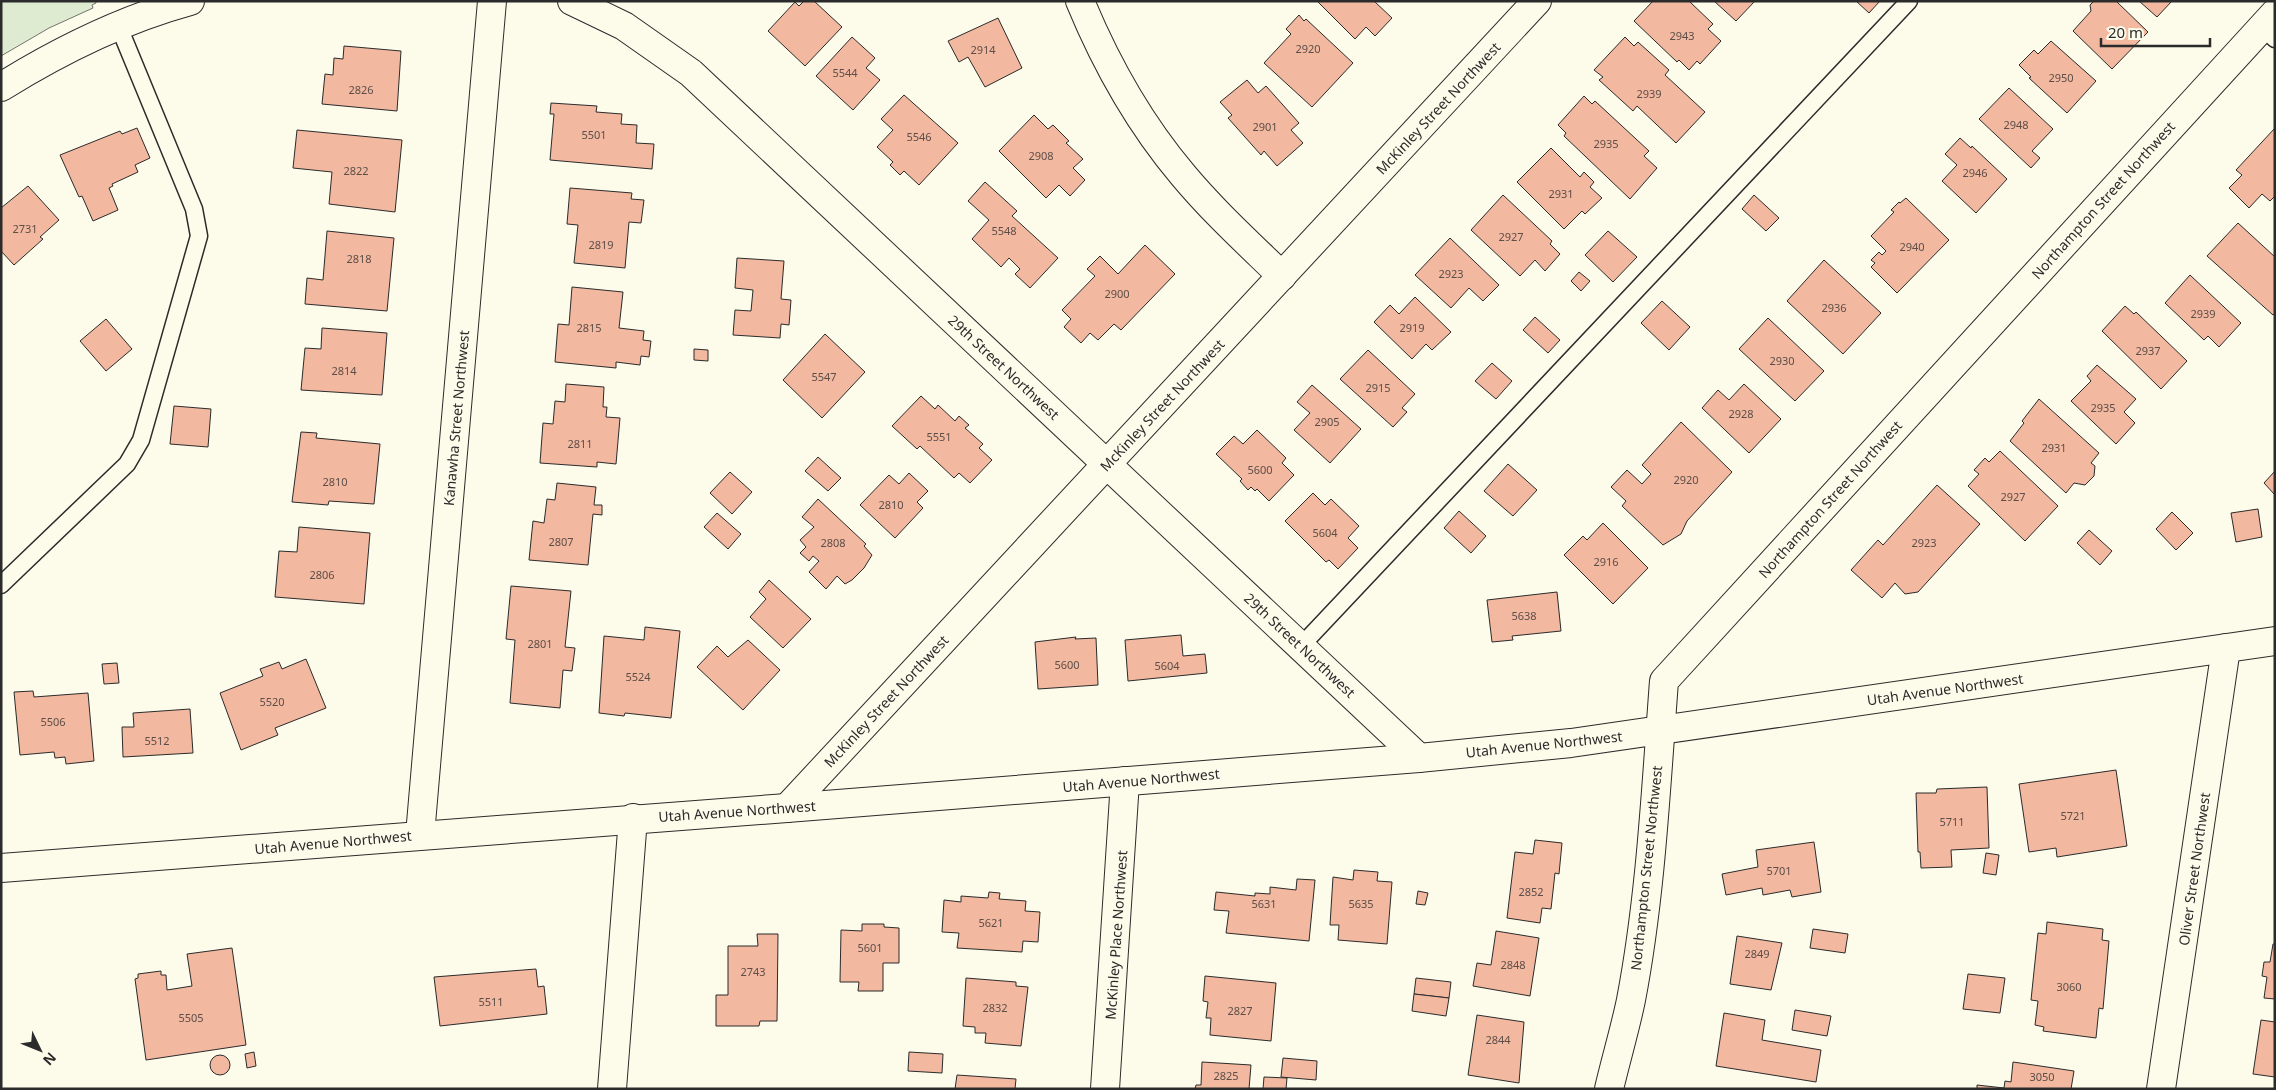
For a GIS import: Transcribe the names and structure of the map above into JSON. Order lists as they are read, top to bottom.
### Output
{
  "streets": {
    "street": [
      "McKinley Street Northwest",
      "Northampton Street Northwest",
      "29th Street Northwest",
      "Kanawha Street Northwest",
      "Utah Avenue Northwest",
      "Oliver Street Northwest",
      "McKinley Place Northwest"
    ]
  },
  "crossings": [
    ["McKinley Street Northwest", "29th Street Northwest"],
    ["McKinley Street Northwest", "Utah Avenue Northwest"],
    ["Northampton Street Northwest", "Utah Avenue Northwest"],
    ["29th Street Northwest", "Utah Avenue Northwest"],
    ["Kanawha Street Northwest", "Utah Avenue Northwest"],
    ["Utah Avenue Northwest", "Oliver Street Northwest"],
    ["Utah Avenue Northwest", "McKinley Place Northwest"]
  ],
  "house_numbers": [
    "2943",
    "2920",
    "2914",
    "5544",
    "2950",
    "2826",
    "2939",
    "2948",
    "2901",
    "5501",
    "5546",
    "2935",
    "2908",
    "2822",
    "2946",
    "2931",
    "2731",
    "5548",
    "2927",
    "2819",
    "2940",
    "2818",
    "2923",
    "2900",
    "2936",
    "2939",
    "2815",
    "2919",
    "2937",
    "2930",
    "2814",
    "5547",
    "2915",
    "2935",
    "2928",
    "2905",
    "5551",
    "2811",
    "2931",
    "5600",
    "2920",
    "2810",
    "2927",
    "2810",
    "5604",
    "2807",
    "2808",
    "2923",
    "2916",
    "2806",
    "5638",
    "2801",
    "5600",
    "5604",
    "5524",
    "5520",
    "5506",
    "5512",
    "5721",
    "5711",
    "5701",
    "2852",
    "5631",
    "5635",
    "5621",
    "5601",
    "2849",
    "2848",
    "2743",
    "3060",
    "5511",
    "2832",
    "2827",
    "5505",
    "2844",
    "2825",
    "3050"
  ],
  "scale_bar": "20 m",
  "north": "bottom right"
}
